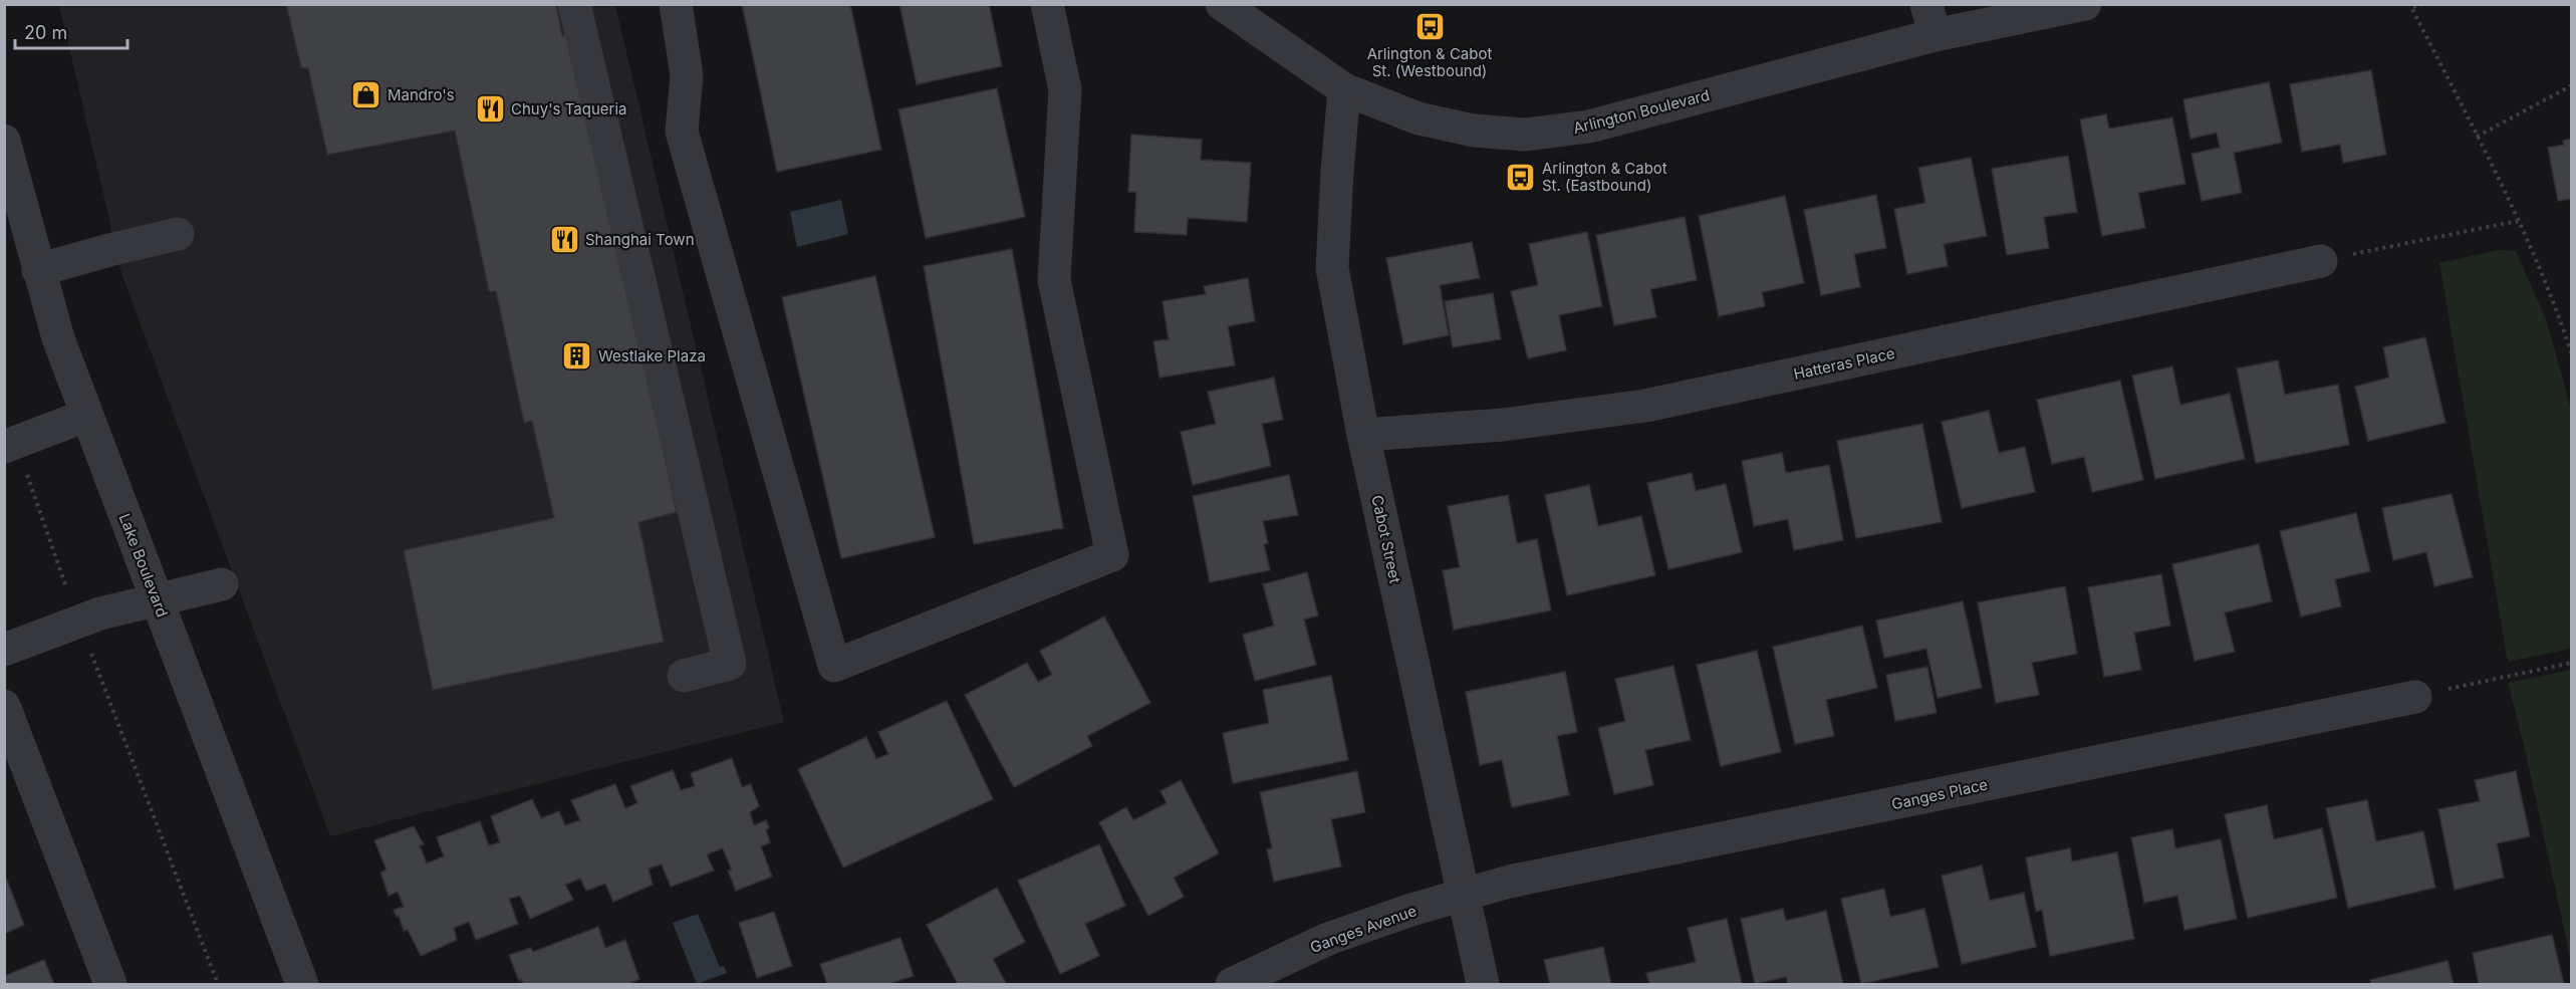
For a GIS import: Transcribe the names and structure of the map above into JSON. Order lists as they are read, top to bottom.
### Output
{
  "streets": {
    "street": [
      "Arlington Boulevard",
      "Hatteras Place",
      "Cabot Street",
      "Lake Boulevard",
      "Ganges Place",
      "Ganges Avenue"
    ]
  },
  "crossings": [
    ["Arlington Boulevard", "Cabot Street"],
    ["Hatteras Place", "Cabot Street"],
    ["Cabot Street", "Ganges Place"],
    ["Cabot Street", "Ganges Avenue"],
    ["Ganges Place", "Ganges Avenue"]
  ],
  "places": {
    "bus stop": ["Arlington & Cabot St. (Westbound)", "Arlington & Cabot St. (Eastbound)"],
    "shop": ["Mandro's"],
    "restaurant": ["Chuy's Taqueria", "Shanghai Town"],
    "building": ["Westlake Plaza"]
  },
  "scale_bar": "20 m"
}
